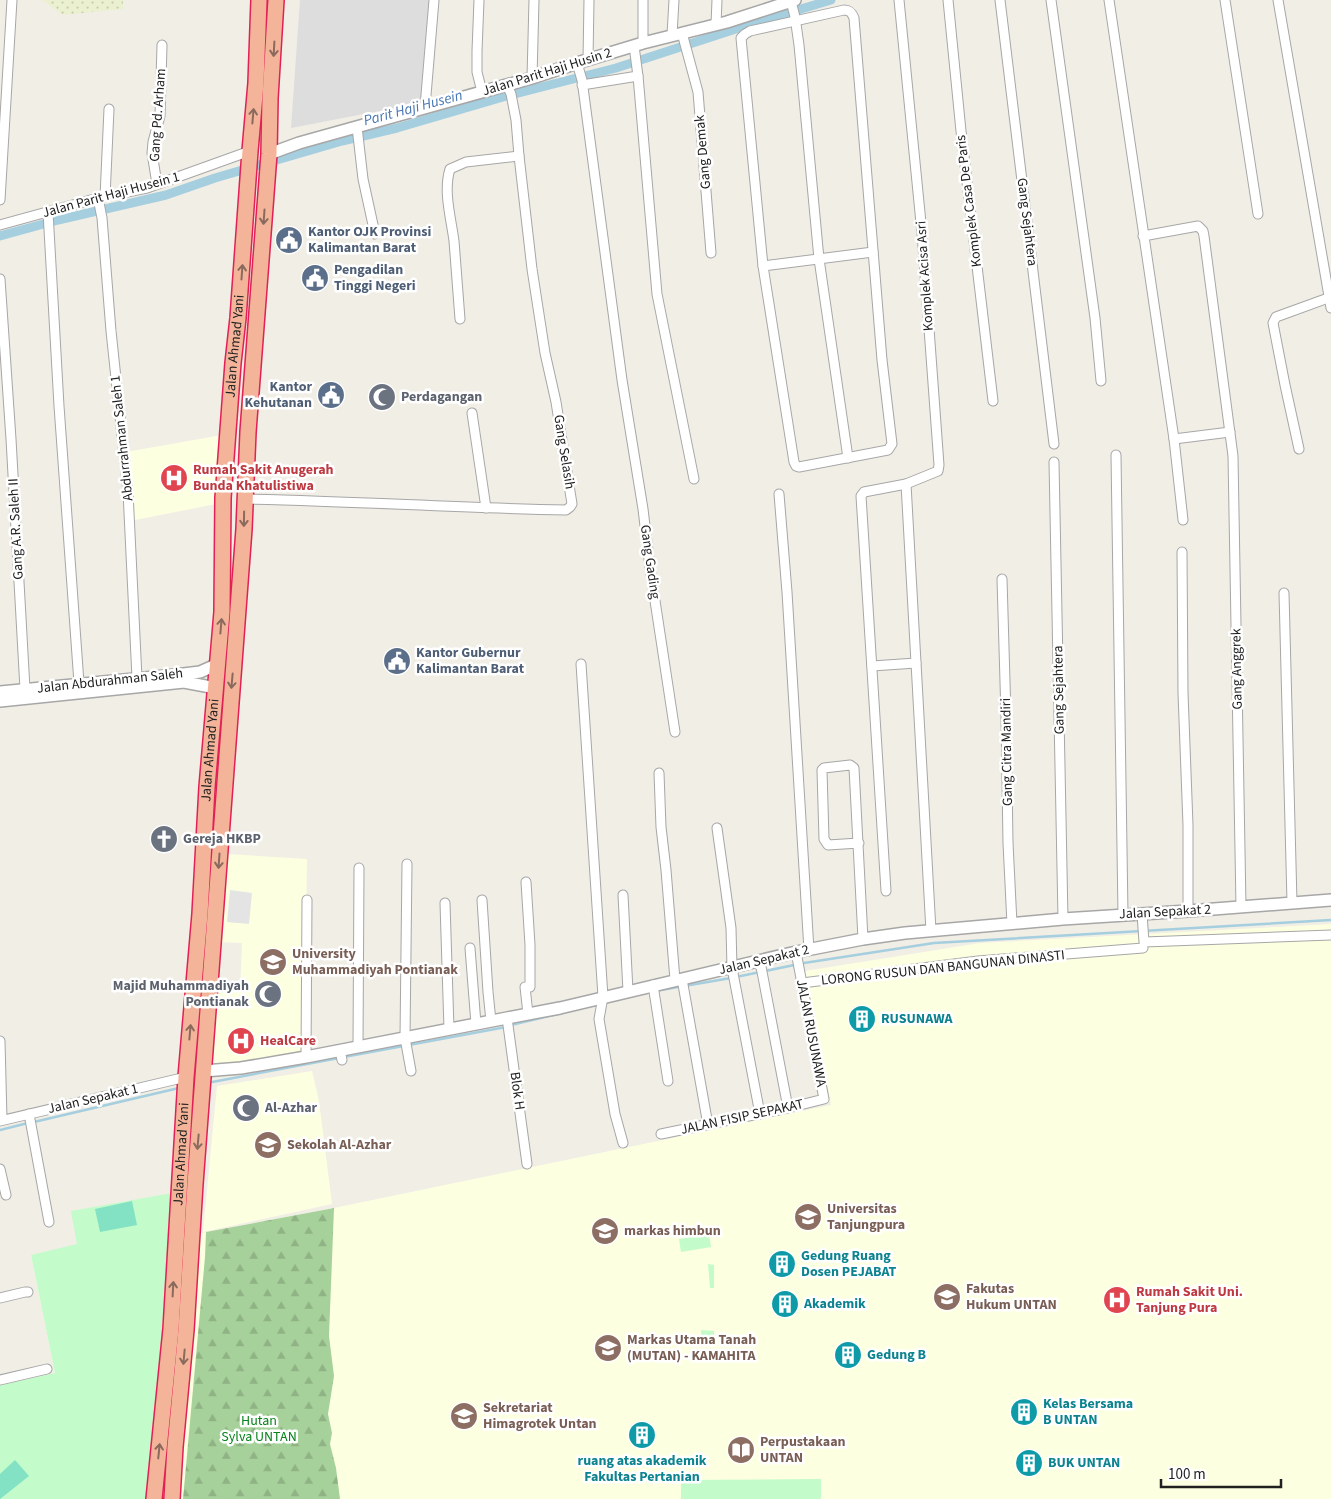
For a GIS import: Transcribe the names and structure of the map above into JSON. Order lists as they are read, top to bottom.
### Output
{
  "streets": {
    "highway": ["Jalan Ahmad Yani"],
    "street": [
      "Jalan Parit Haji Husin 2",
      "Gang Pd. Arham",
      "Gang Demak",
      "Jalan Parit Haji Husein 1",
      "Komplek Casa De Paris",
      "Gang Sejahtera",
      "Komplek Acisa Asri",
      "Abdurrahman Saleh 1",
      "Gang Selasih",
      "Gang A.R. Saleh II",
      "Gang Gading",
      "Gang Anggrek",
      "Jalan Abdurahman Saleh",
      "Gang Citra Mandiri",
      "Jalan Sepakat 2",
      "LORONG RUSUN DAN BANGUNAN DINASTI",
      "JALAN RUSUNAWA",
      "Blok H",
      "Jalan Sepakat 1",
      "JALAN FISIP SEPAKAT"
    ]
  },
  "crossings": [
    ["Jalan Parit Haji Husin 2", "Gang Demak"],
    ["Jalan Parit Haji Husin 2", "Jalan Ahmad Yani"],
    ["Jalan Parit Haji Husin 2", "Gang Selasih"],
    ["Jalan Parit Haji Husin 2", "Gang Gading"],
    ["Gang Pd. Arham", "Jalan Parit Haji Husein 1"],
    ["Jalan Parit Haji Husein 1", "Jalan Ahmad Yani"],
    ["Jalan Parit Haji Husein 1", "Abdurrahman Saleh 1"],
    ["Gang Sejahtera", "Jalan Sepakat 2"],
    ["Jalan Ahmad Yani", "Gang Selasih"],
    ["Jalan Ahmad Yani", "Jalan Abdurahman Saleh"],
    ["Jalan Ahmad Yani", "Jalan Sepakat 2"],
    ["Jalan Ahmad Yani", "Jalan Sepakat 1"],
    ["Abdurrahman Saleh 1", "Jalan Abdurahman Saleh"],
    ["Gang A.R. Saleh II", "Jalan Abdurahman Saleh"],
    ["Gang Anggrek", "Jalan Sepakat 2"],
    ["Gang Citra Mandiri", "Jalan Sepakat 2"],
    ["Jalan Sepakat 2", "JALAN RUSUNAWA"],
    ["Jalan Sepakat 2", "Blok H"],
    ["LORONG RUSUN DAN BANGUNAN DINASTI", "JALAN RUSUNAWA"],
    ["JALAN RUSUNAWA", "JALAN FISIP SEPAKAT"]
  ],
  "water": ["Parit Haji Husein"],
  "parks": ["Hutan Sylva UNTAN"],
  "places": {
    "public building": [
      "Kantor OJK Provinsi Kalimantan Barat",
      "Pengadilan Tinggi Negeri",
      "Kantor Kehutanan",
      "Kantor Gubernur Kalimantan Barat"
    ],
    "mosque": ["Perdagangan", "Majid Muhammadiyah Pontianak", "Al-Azhar"],
    "hospital": ["Rumah Sakit Anugerah Bunda Khatulistiwa", "HealCare", "Rumah Sakit Uni. Tanjung Pura"],
    "church": ["Gereja HKBP"],
    "school or university": [
      "University Muhammadiyah Pontianak",
      "Sekolah Al-Azhar",
      "Universitas Tanjungpura",
      "markas himbun",
      "Fakutas Hukum UNTAN",
      "Markas Utama Tanah (MUTAN) - KAMAHITA",
      "Sekretariat Himagrotek Untan"
    ],
    "building": [
      "RUSUNAWA",
      "Gedung Ruang Dosen PEJABAT",
      "Akademik",
      "Gedung B",
      "Kelas Bersama B UNTAN",
      "ruang atas akademik Fakultas Pertanian",
      "BUK UNTAN"
    ],
    "library": ["Perpustakaan UNTAN"]
  },
  "scale_bar": "100 m"
}
